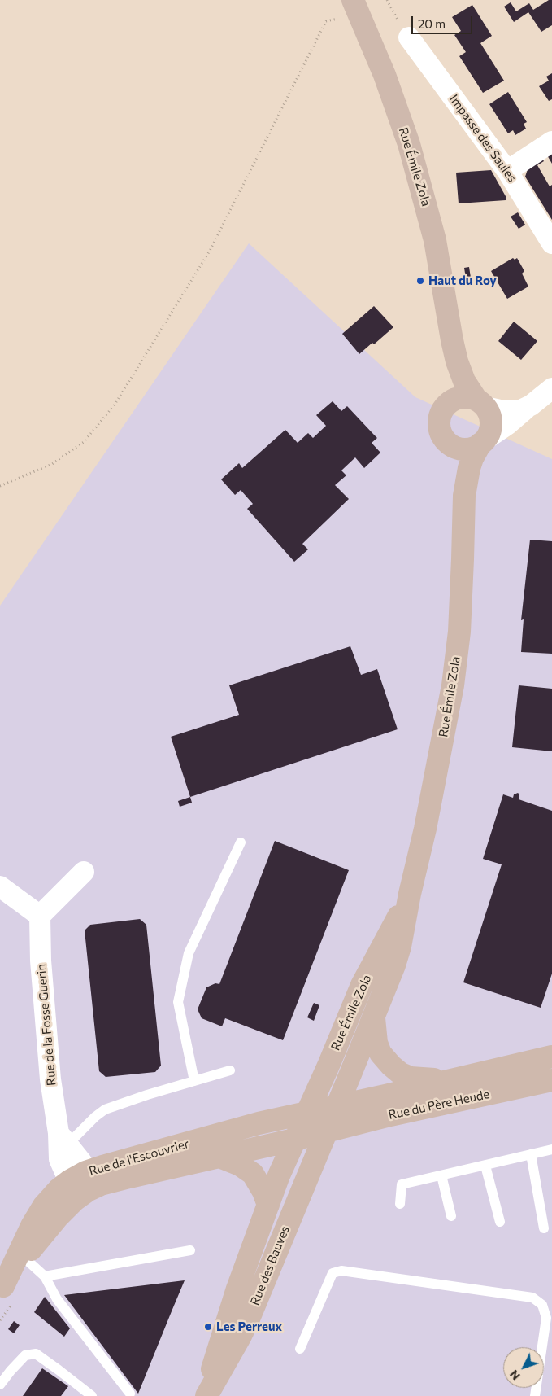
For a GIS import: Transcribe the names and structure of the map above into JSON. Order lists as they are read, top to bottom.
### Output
{
  "streets": {
    "main road": [
      "Rue Émile Zola",
      "Rue du Père Heude",
      "Rue de l'Escouvrier",
      "Rue des Bauves"
    ],
    "street": ["Impasse des Saules", "Rue de la Fosse Guerin"]
  },
  "crossings": [
    ["Rue Émile Zola", "Rue du Père Heude"],
    ["Rue Émile Zola", "Rue de l'Escouvrier"],
    ["Rue Émile Zola", "Rue des Bauves"],
    ["Rue du Père Heude", "Rue de l'Escouvrier"],
    ["Rue du Père Heude", "Rue des Bauves"],
    ["Rue de l'Escouvrier", "Rue des Bauves"]
  ],
  "places": ["Haut du Roy", "Les Perreux"],
  "scale_bar": "20 m",
  "north": "bottom left"
}
